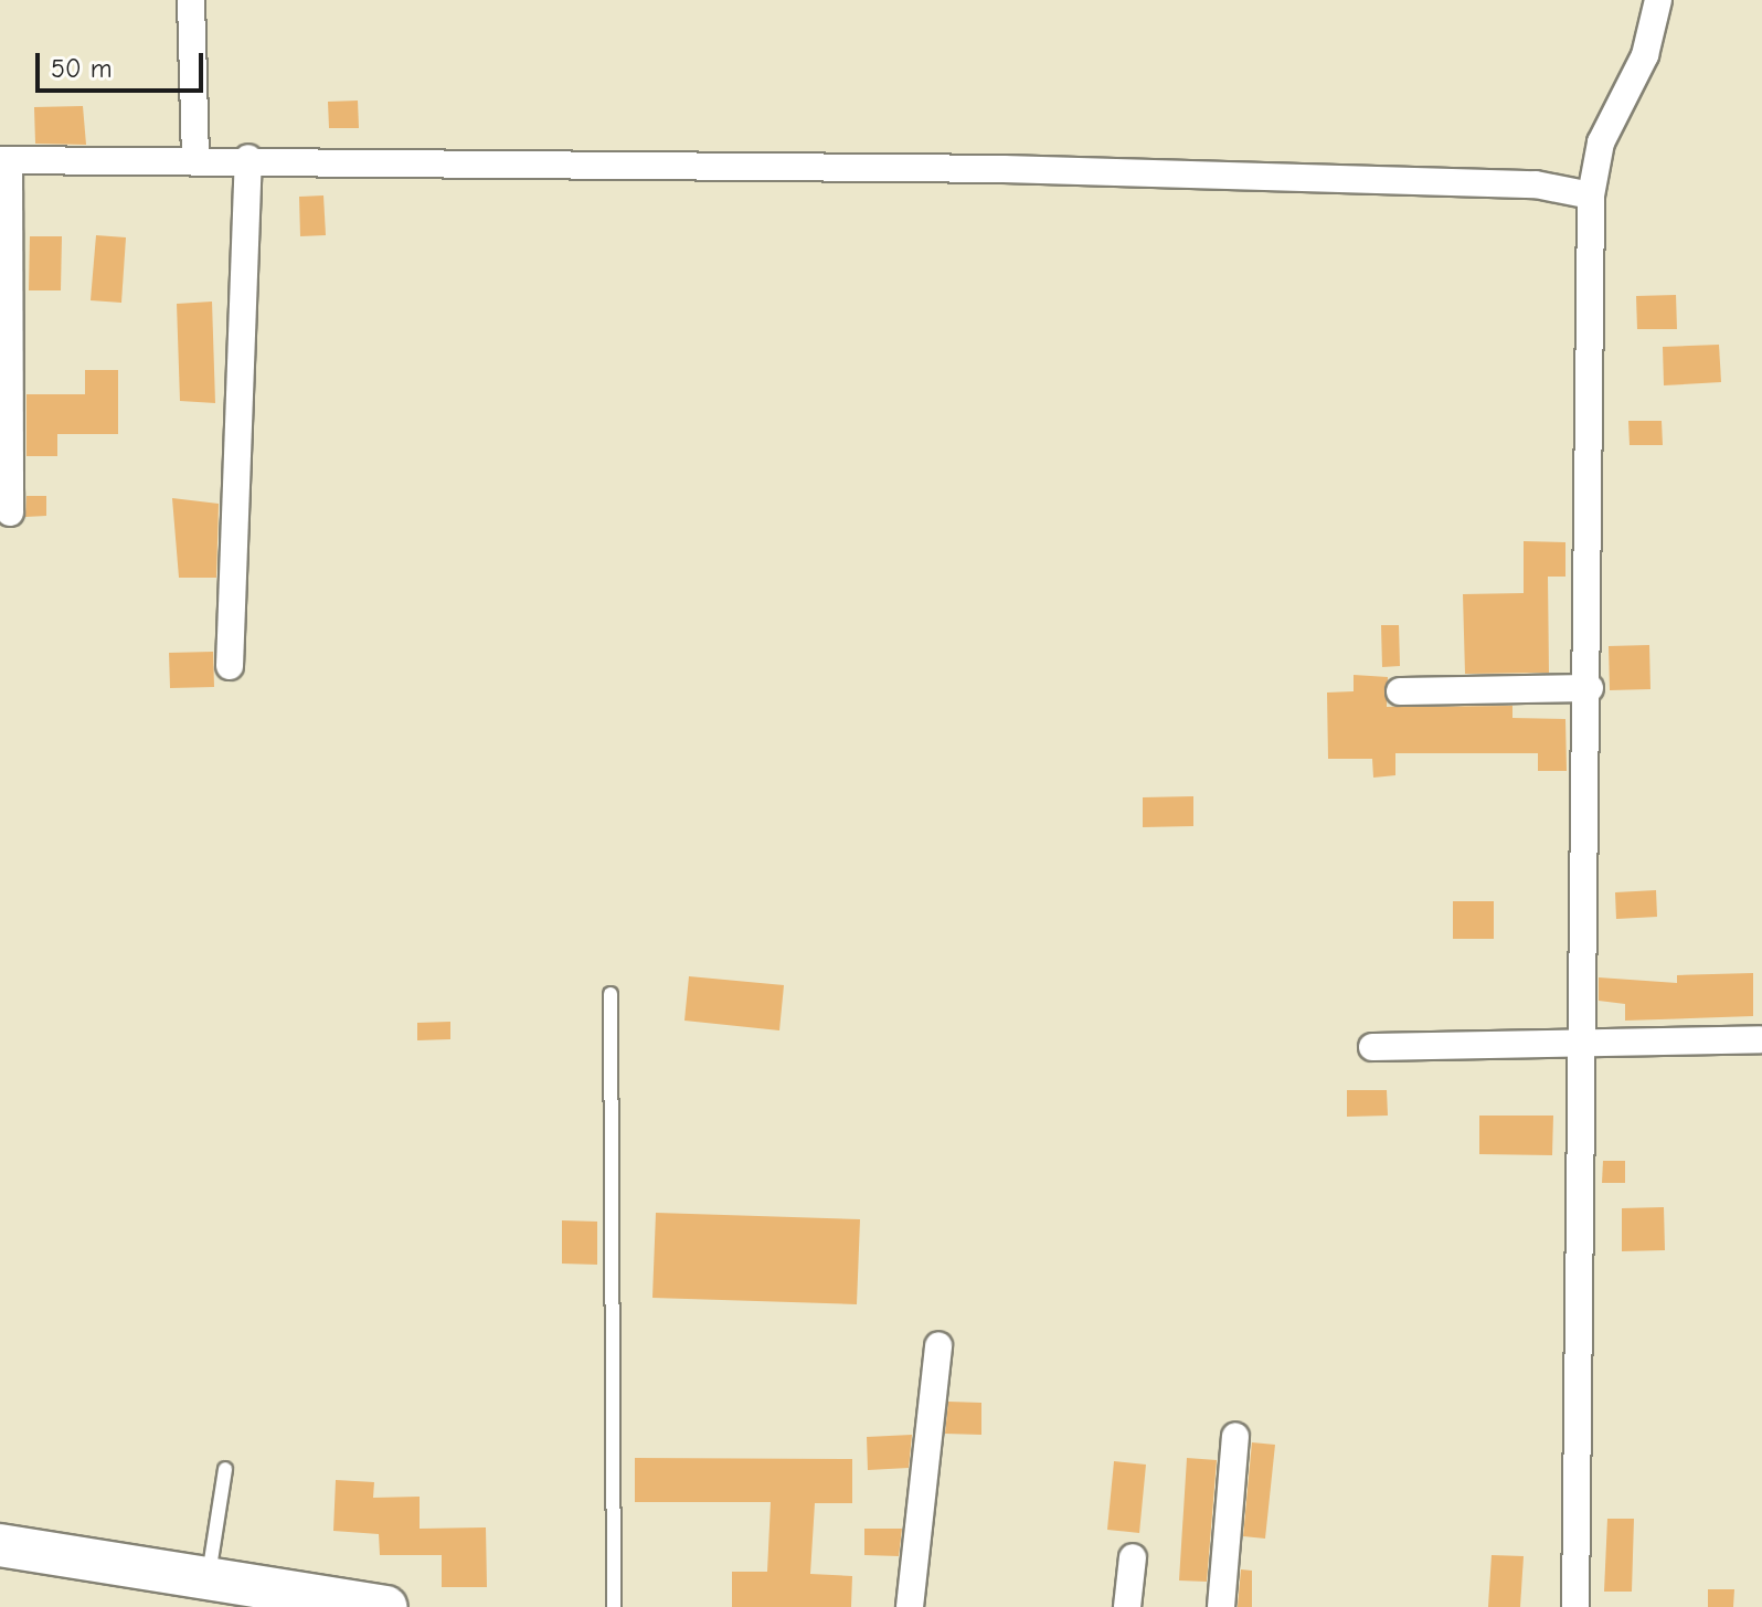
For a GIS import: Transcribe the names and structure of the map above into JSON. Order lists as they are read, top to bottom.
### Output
{
  "scale_bar": "50 m"
}
